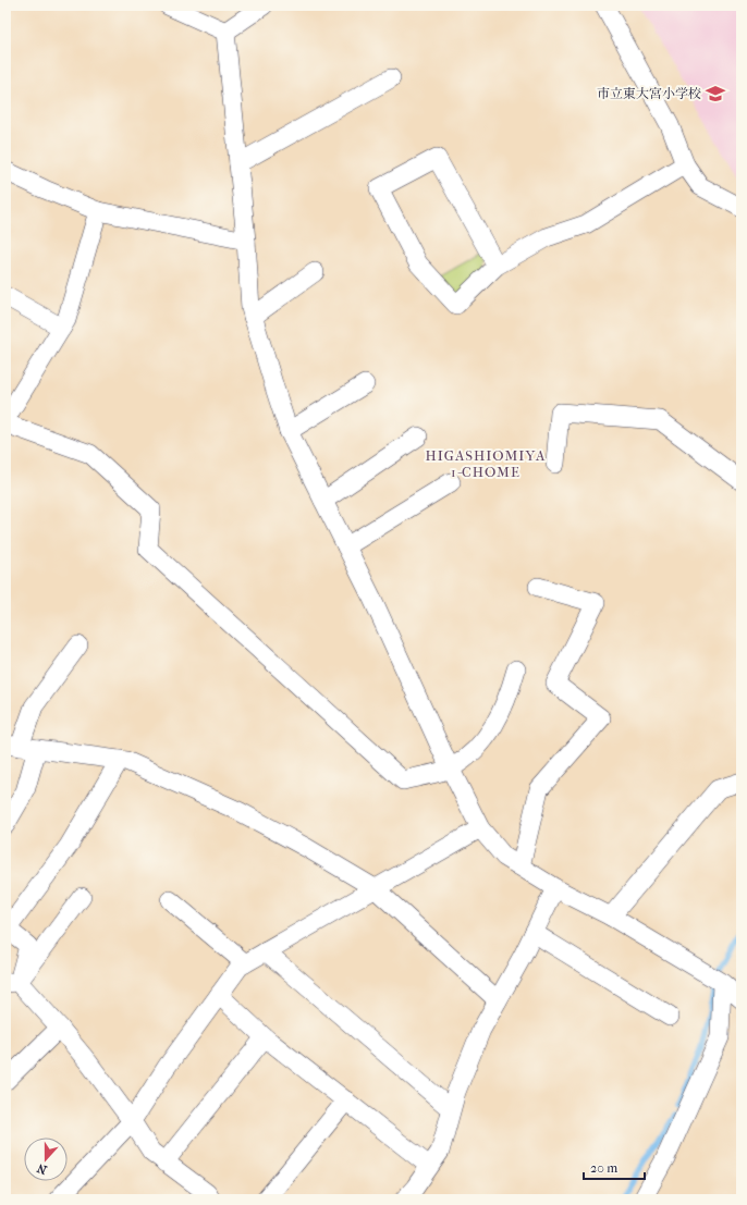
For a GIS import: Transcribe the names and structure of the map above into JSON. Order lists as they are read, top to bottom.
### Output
{
  "districts": ["HIGASHIOMIYA 1-CHOME"],
  "places": {
    "school or university": ["市立東大宮小学校"]
  },
  "scale_bar": "20 m",
  "north": "bottom"
}
